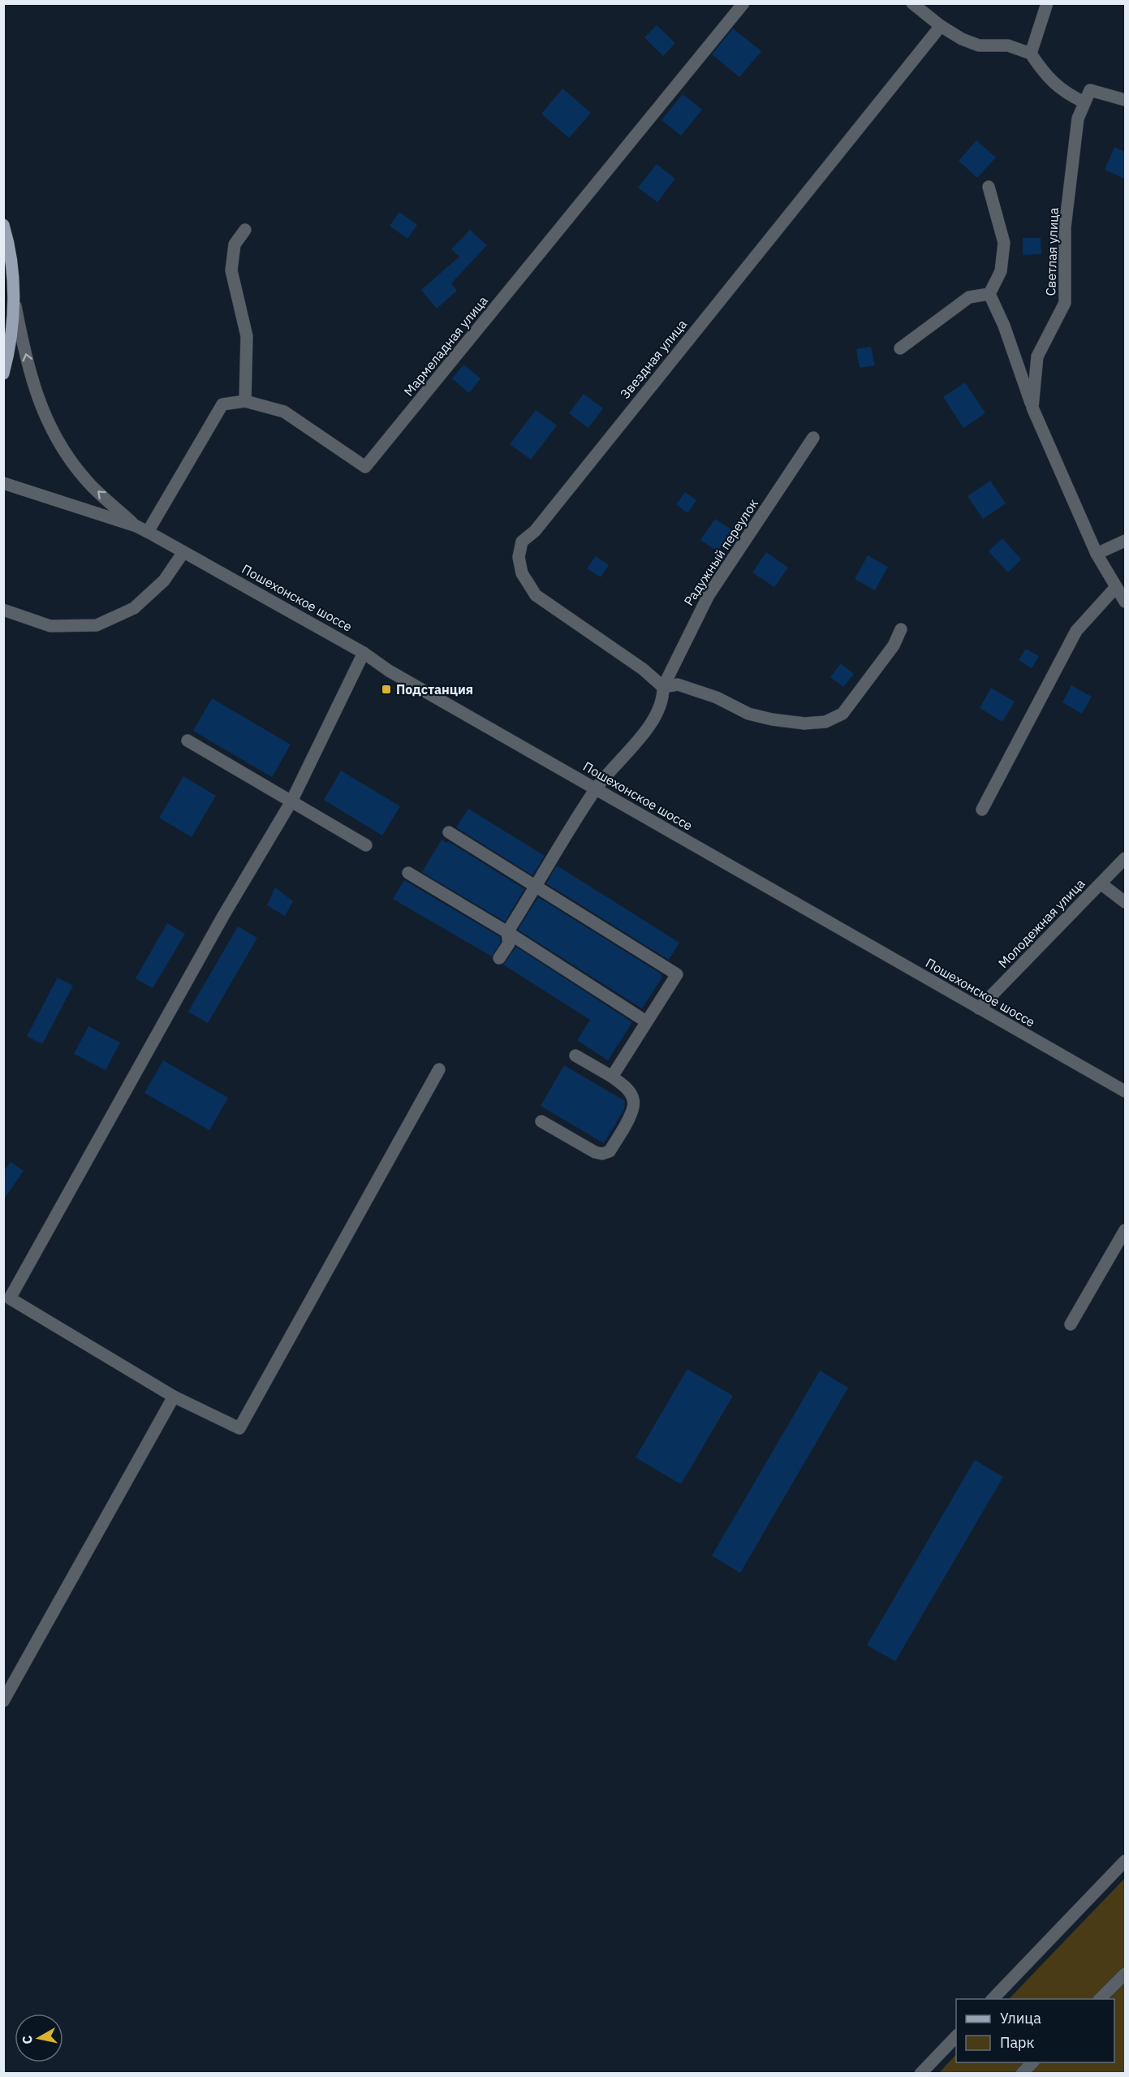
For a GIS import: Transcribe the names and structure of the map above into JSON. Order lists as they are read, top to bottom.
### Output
{
  "streets": {
    "street": [
      "Светлая улица",
      "Мармеладная улица",
      "Звездная улица",
      "Радужный переулок",
      "Пошехонское шоссе",
      "Молодежная улица"
    ]
  },
  "crossings": [
    ["Мармеладная улица", "Пошехонское шоссе"],
    ["Звездная улица", "Радужный переулок"],
    ["Радужный переулок", "Пошехонское шоссе"],
    ["Пошехонское шоссе", "Молодежная улица"]
  ],
  "places": {
    "transit": ["Подстанция"]
  },
  "legend": ["Улица", "Парк"],
  "north": "left"
}
